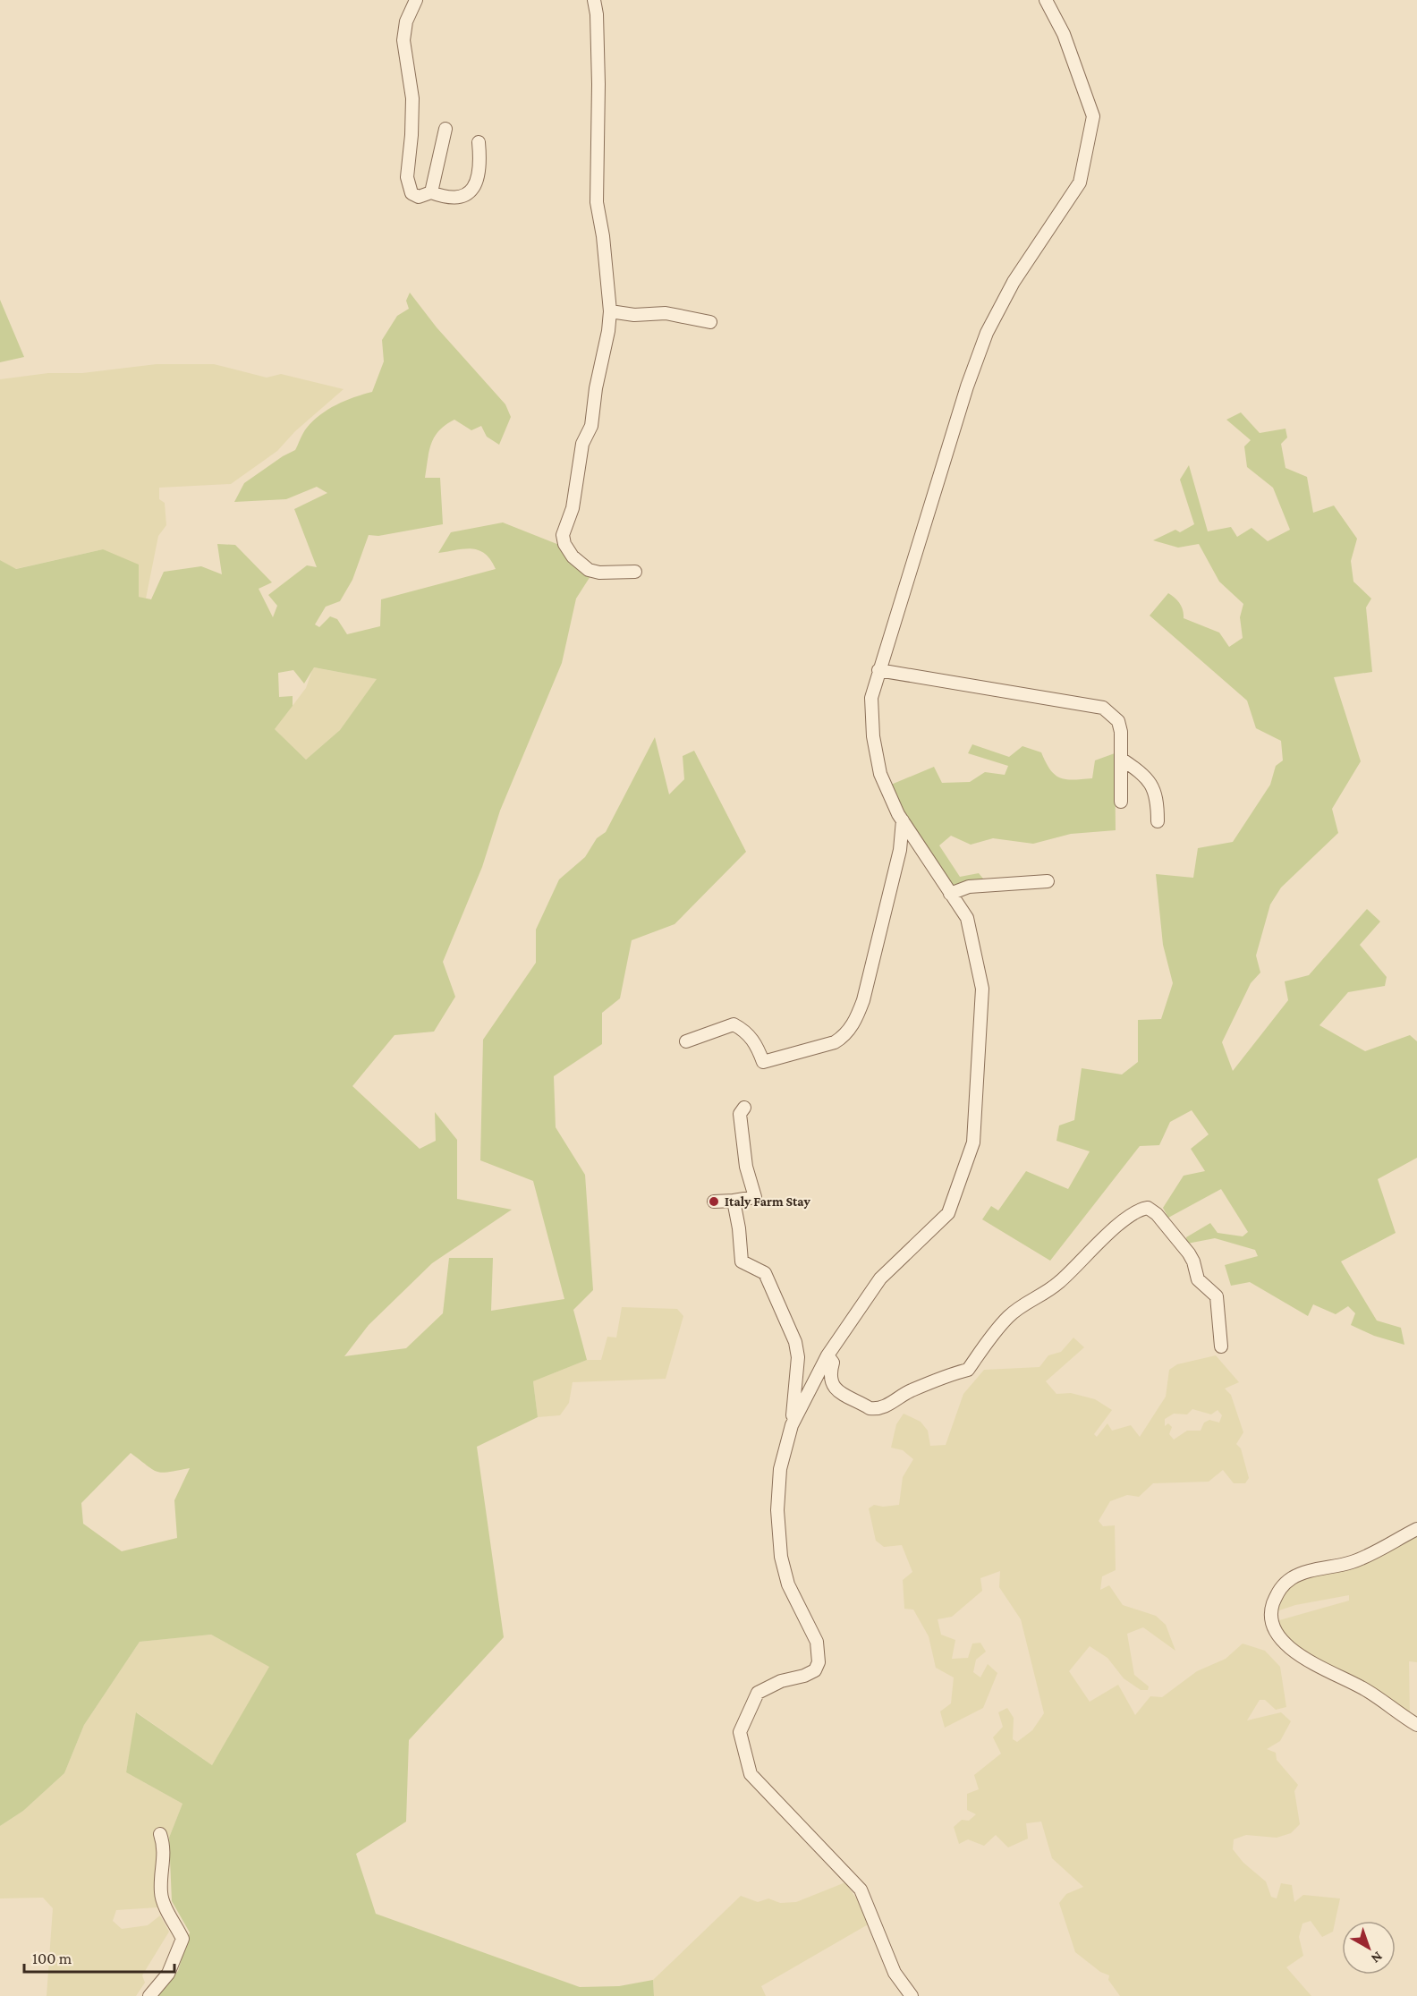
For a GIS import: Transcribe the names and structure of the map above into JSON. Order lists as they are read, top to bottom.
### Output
{
  "places": ["Italy Farm Stay"],
  "scale_bar": "100 m",
  "north": "bottom right"
}
